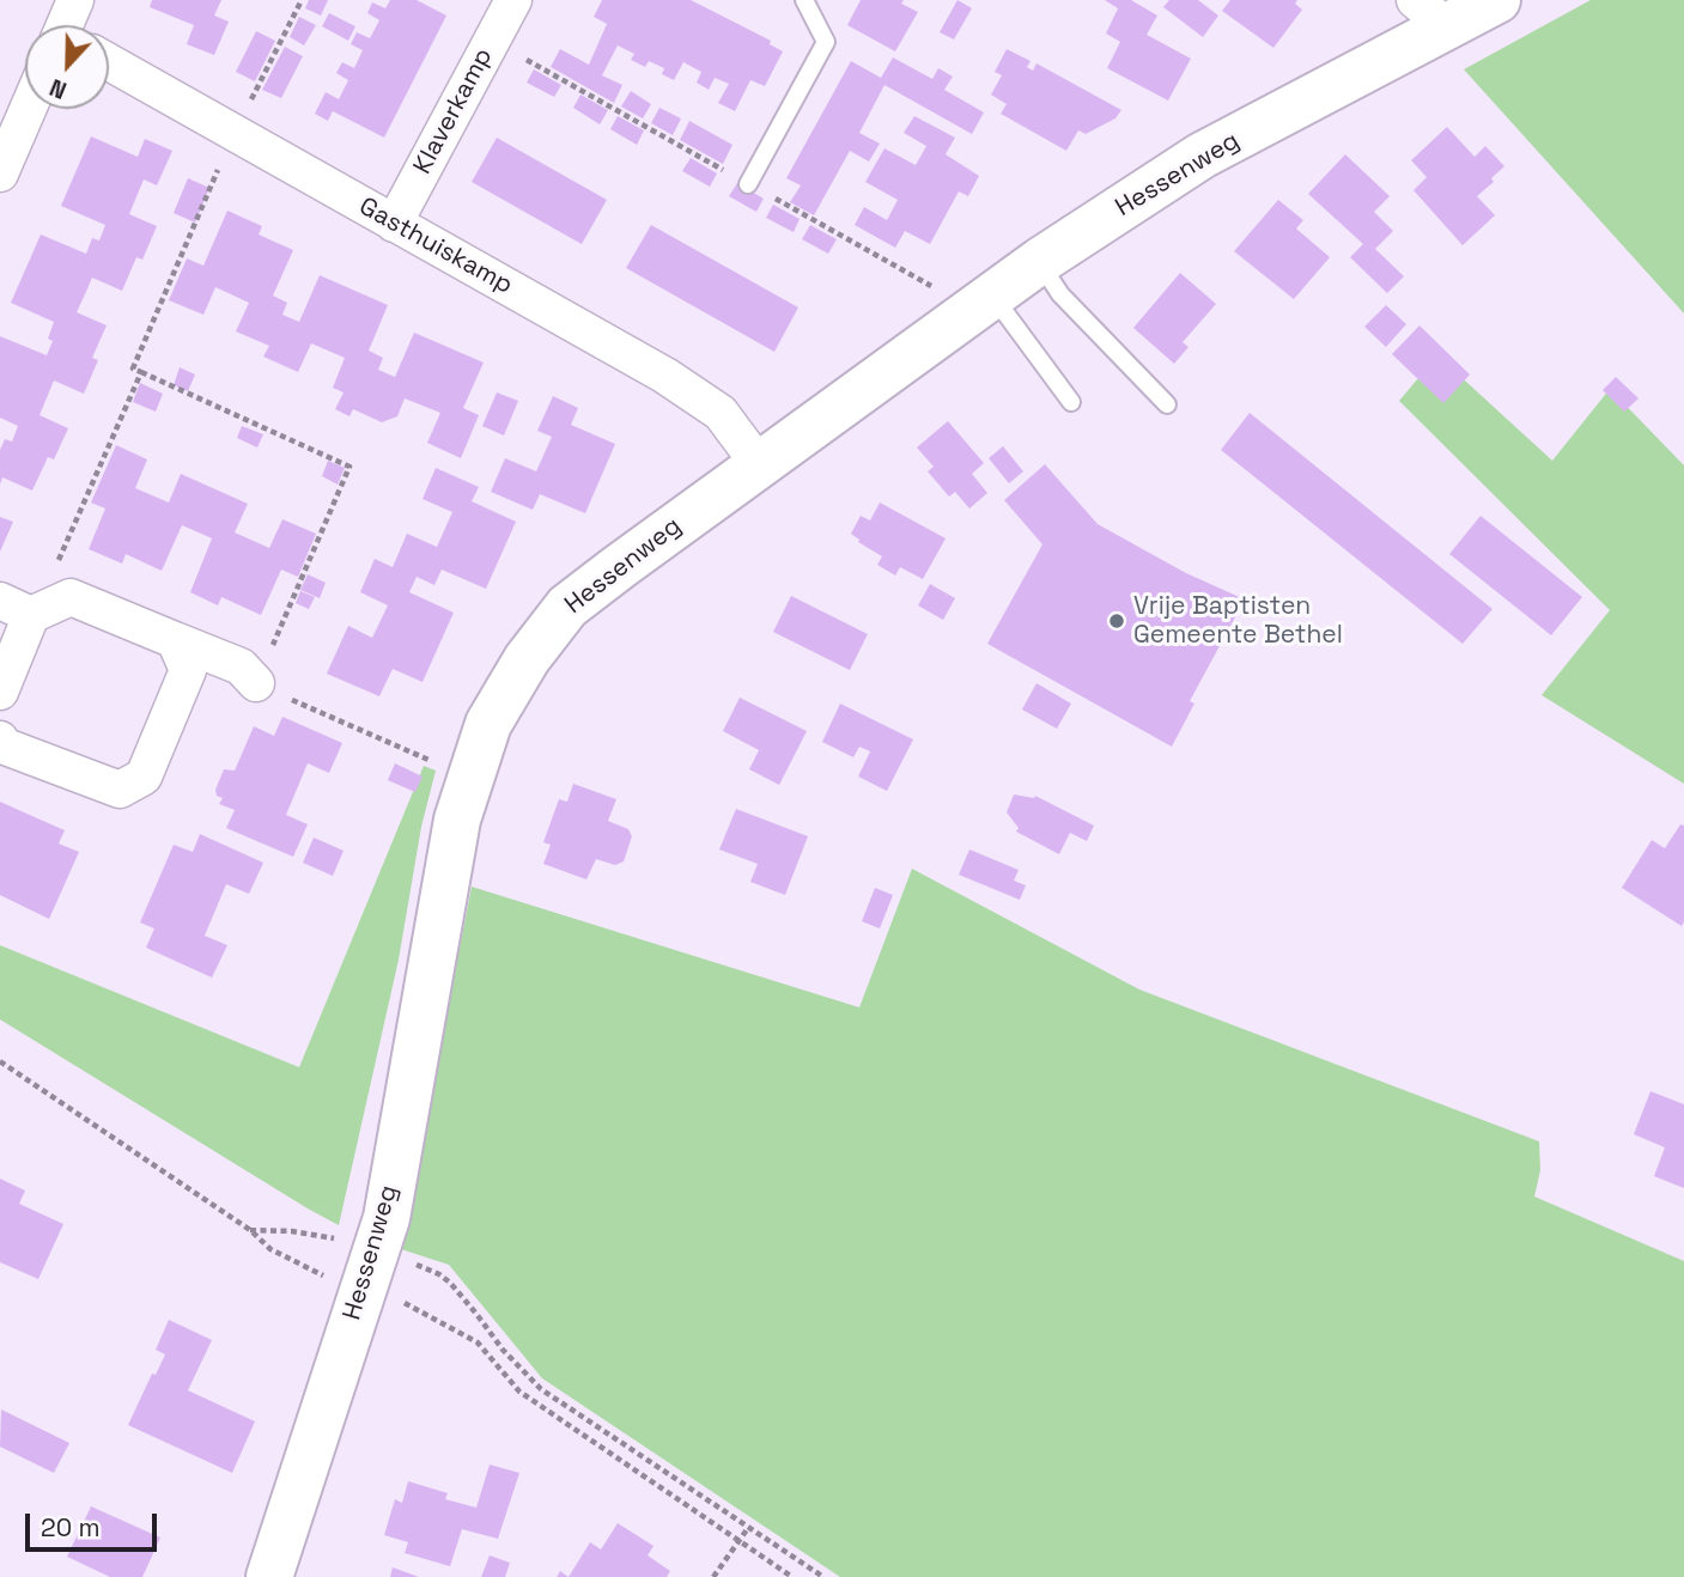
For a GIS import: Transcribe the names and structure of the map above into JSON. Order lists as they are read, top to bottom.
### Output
{
  "streets": {
    "main road": ["Hessenweg"],
    "street": ["Klaverkamp", "Gasthuiskamp"]
  },
  "crossings": [
    ["Klaverkamp", "Gasthuiskamp"],
    ["Hessenweg", "Gasthuiskamp"]
  ],
  "places": ["Vrije Baptisten Gemeente Bethel"],
  "scale_bar": "20 m",
  "north": "bottom"
}
